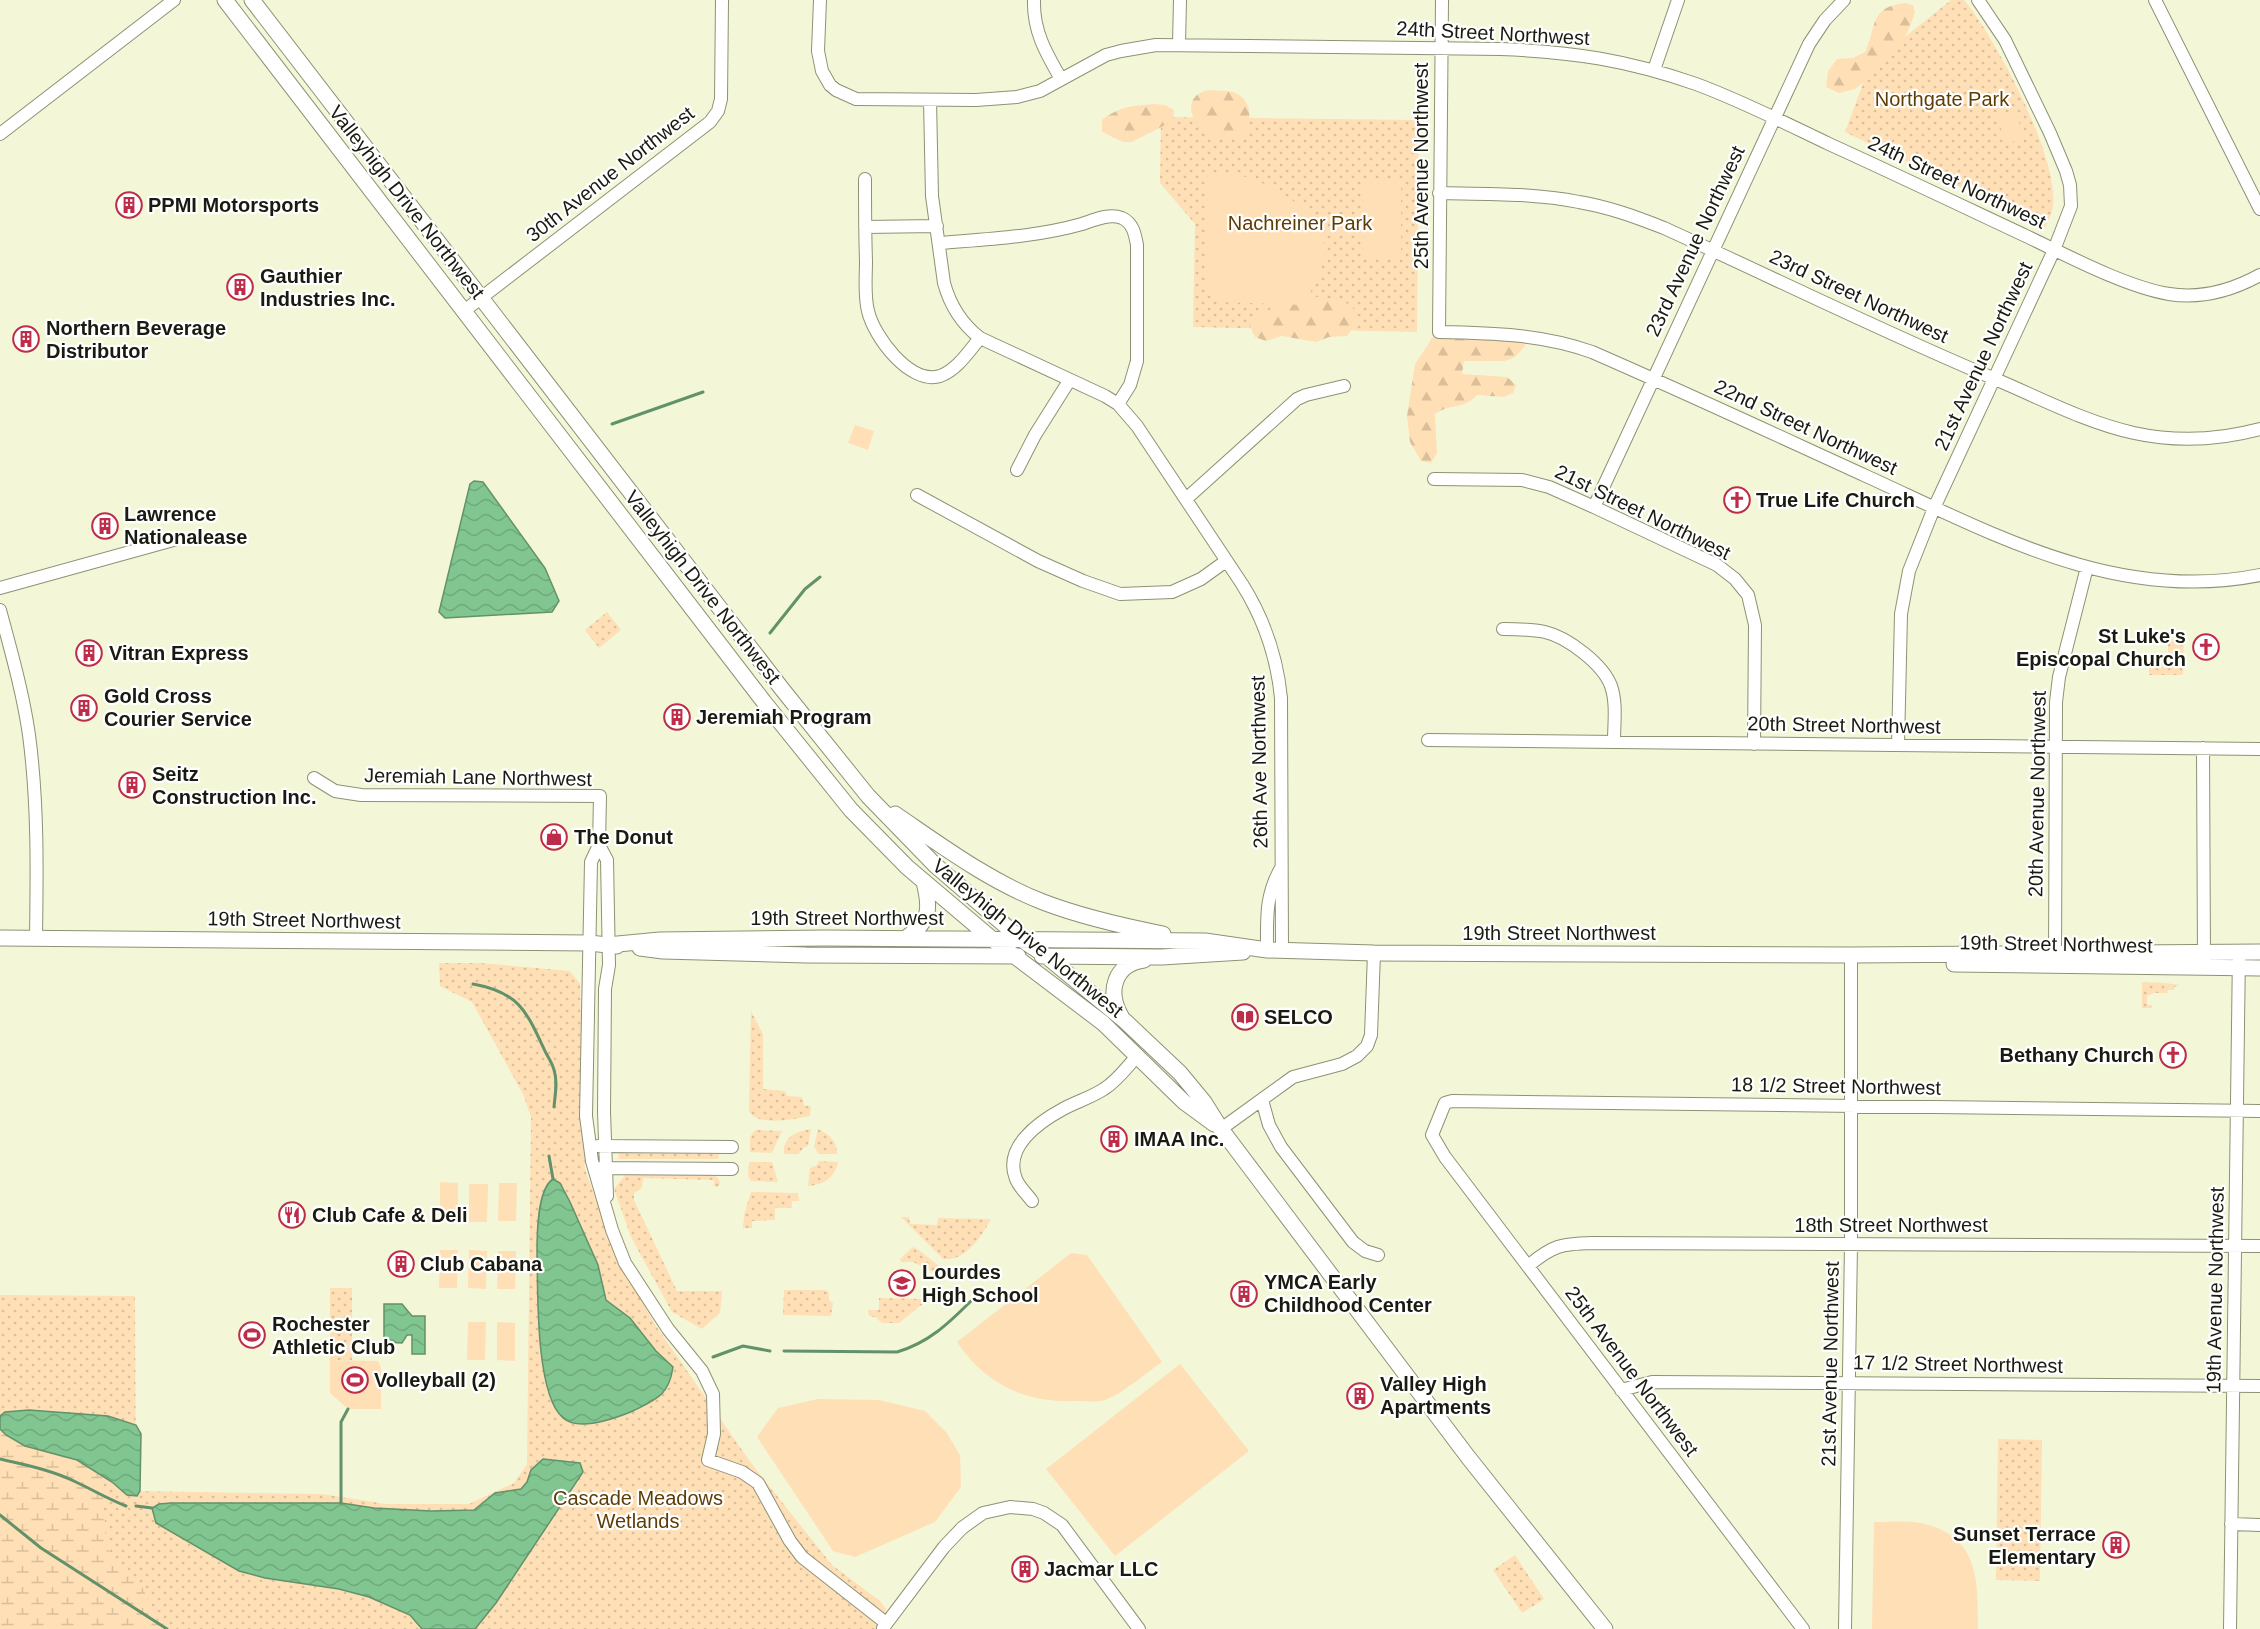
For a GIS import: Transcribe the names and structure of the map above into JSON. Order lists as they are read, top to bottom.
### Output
{
  "streets": {
    "main road": ["Valleyhigh Drive Northwest", "19th Street Northwest"],
    "street": [
      "24th Street Northwest",
      "25th Avenue Northwest",
      "30th Avenue Northwest",
      "23rd Avenue Northwest",
      "23rd Street Northwest",
      "21st Avenue Northwest",
      "22nd Street Northwest",
      "21st Street Northwest",
      "20th Street Northwest",
      "26th Ave Northwest",
      "Jeremiah Lane Northwest",
      "20th Avenue Northwest",
      "18 1/2 Street Northwest",
      "18th Street Northwest",
      "19th Avenue Northwest",
      "17 1/2 Street Northwest"
    ]
  },
  "crossings": [
    ["24th Street Northwest", "25th Avenue Northwest"],
    ["24th Street Northwest", "23rd Avenue Northwest"],
    ["24th Street Northwest", "21st Avenue Northwest"],
    ["25th Avenue Northwest", "23rd Street Northwest"],
    ["25th Avenue Northwest", "22nd Street Northwest"],
    ["25th Avenue Northwest", "18 1/2 Street Northwest"],
    ["25th Avenue Northwest", "18th Street Northwest"],
    ["25th Avenue Northwest", "17 1/2 Street Northwest"],
    ["30th Avenue Northwest", "Valleyhigh Drive Northwest"],
    ["Valleyhigh Drive Northwest", "19th Street Northwest"],
    ["23rd Avenue Northwest", "23rd Street Northwest"],
    ["23rd Avenue Northwest", "22nd Street Northwest"],
    ["23rd Avenue Northwest", "21st Street Northwest"],
    ["23rd Street Northwest", "21st Avenue Northwest"],
    ["21st Avenue Northwest", "22nd Street Northwest"],
    ["21st Avenue Northwest", "20th Street Northwest"],
    ["21st Avenue Northwest", "19th Street Northwest"],
    ["21st Avenue Northwest", "18 1/2 Street Northwest"],
    ["21st Avenue Northwest", "18th Street Northwest"],
    ["21st Avenue Northwest", "17 1/2 Street Northwest"],
    ["22nd Street Northwest", "20th Avenue Northwest"],
    ["21st Street Northwest", "20th Street Northwest"],
    ["20th Street Northwest", "20th Avenue Northwest"],
    ["26th Ave Northwest", "19th Street Northwest"],
    ["Jeremiah Lane Northwest", "19th Street Northwest"],
    ["20th Avenue Northwest", "19th Street Northwest"],
    ["19th Street Northwest", "19th Avenue Northwest"],
    ["18 1/2 Street Northwest", "19th Avenue Northwest"],
    ["18th Street Northwest", "19th Avenue Northwest"],
    ["19th Avenue Northwest", "17 1/2 Street Northwest"]
  ],
  "parks": ["Northgate Park", "Nachreiner Park", "Cascade Meadows Wetlands"],
  "places": {
    "building": [
      "PPMI Motorsports",
      "Gauthier Industries Inc.",
      "Northern Beverage Distributor",
      "Lawrence Nationalease",
      "Vitran Express",
      "Gold Cross Courier Service",
      "Jeremiah Program",
      "Seitz Construction Inc.",
      "IMAA Inc.",
      "Club Cabana",
      "YMCA Early Childhood Center",
      "Valley High Apartments",
      "Sunset Terrace Elementary",
      "Jacmar LLC"
    ],
    "church": ["True Life Church", "St Luke's Episcopal Church", "Bethany Church"],
    "shop": ["The Donut"],
    "library": ["SELCO"],
    "restaurant": ["Club Cafe & Deli"],
    "school or university": ["Lourdes High School"],
    "sports": ["Rochester Athletic Club", "Volleyball (2)"]
  }
}
